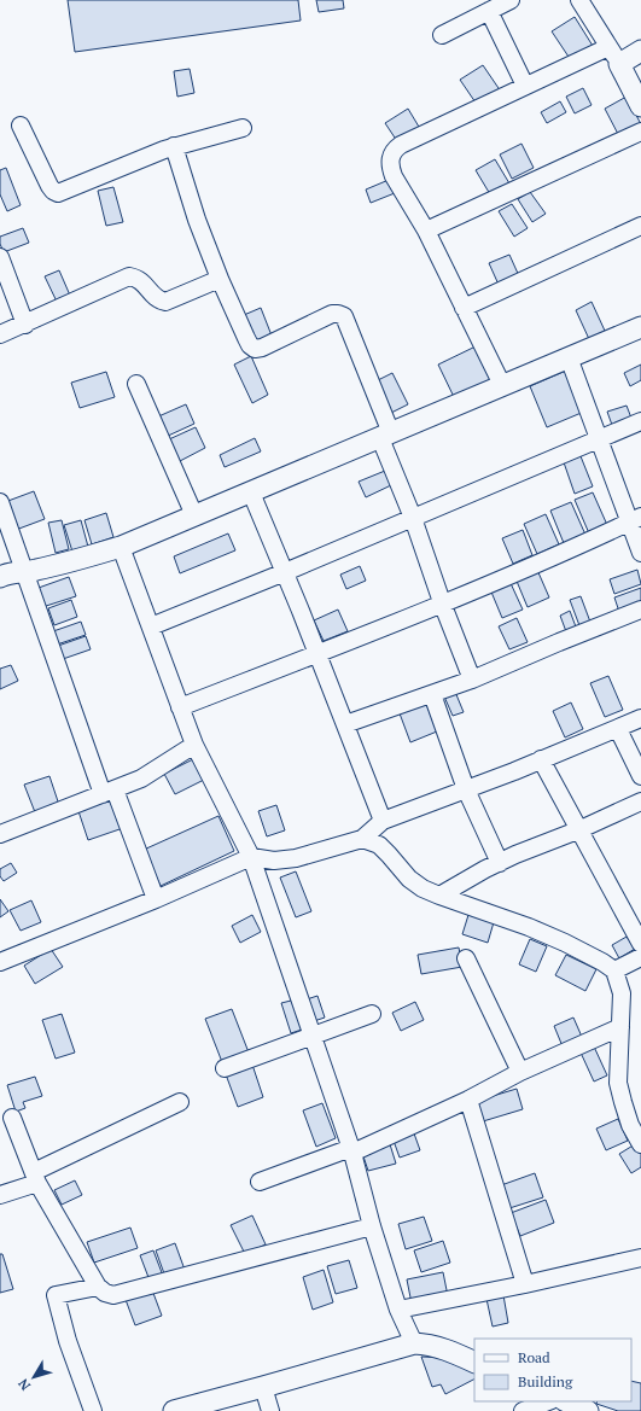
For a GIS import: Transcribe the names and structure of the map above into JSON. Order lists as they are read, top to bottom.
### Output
{
  "legend": ["Road", "Building"],
  "north": "bottom left"
}
